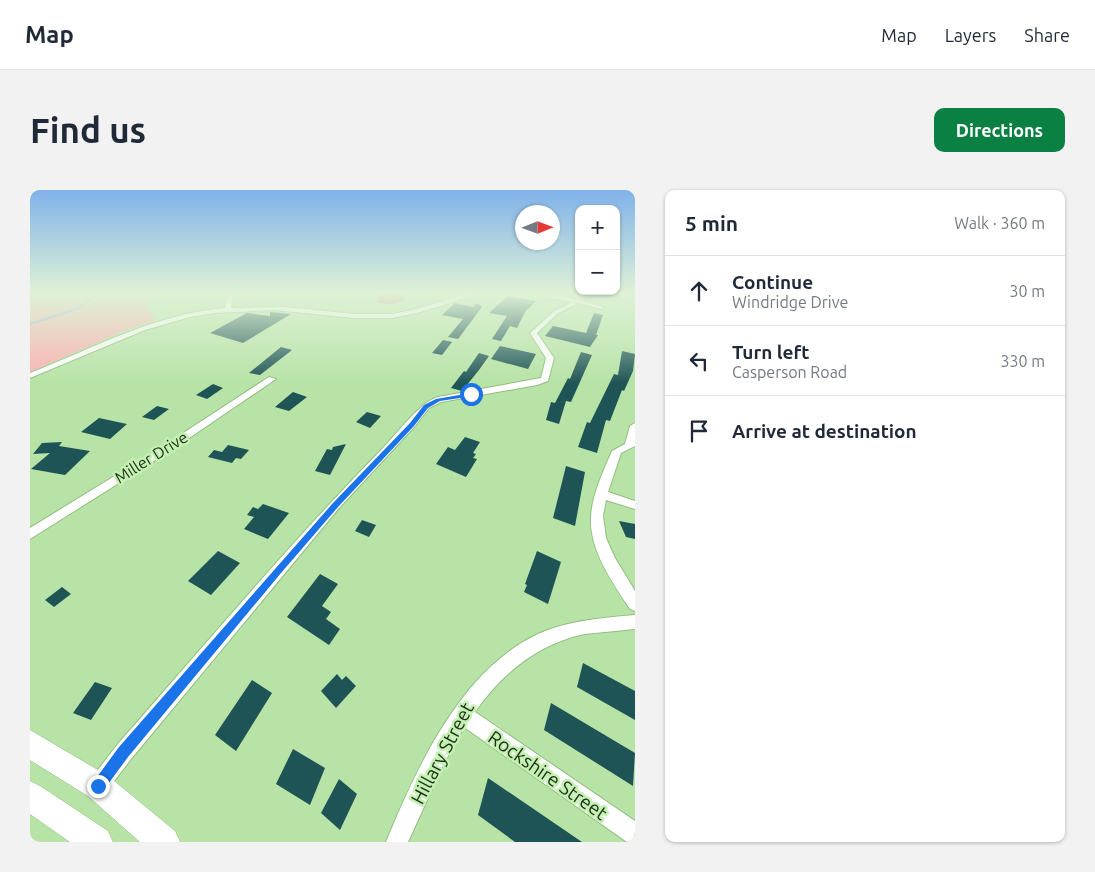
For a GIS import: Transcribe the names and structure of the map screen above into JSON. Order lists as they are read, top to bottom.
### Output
{
  "streets": {
    "street": ["Miller Drive", "Hillary Street", "Rockshire Street"]
  },
  "crossings": [
    ["Hillary Street", "Rockshire Street"]
  ],
  "north": "right",
  "page": {
    "header": "Map",
    "nav": ["Map", "Layers", "Share"],
    "buttons": "Directions",
    "title": "Find us",
    "heading": ["5 min", "Walk · 360 m"],
    "map_buttons": ["+", "−"],
    "list": [
      ["Continue", "Windridge Drive", "30 m"],
      ["Turn left", "Casperson Road", "330 m"],
      "Arrive at destination"
    ]
  }
}
